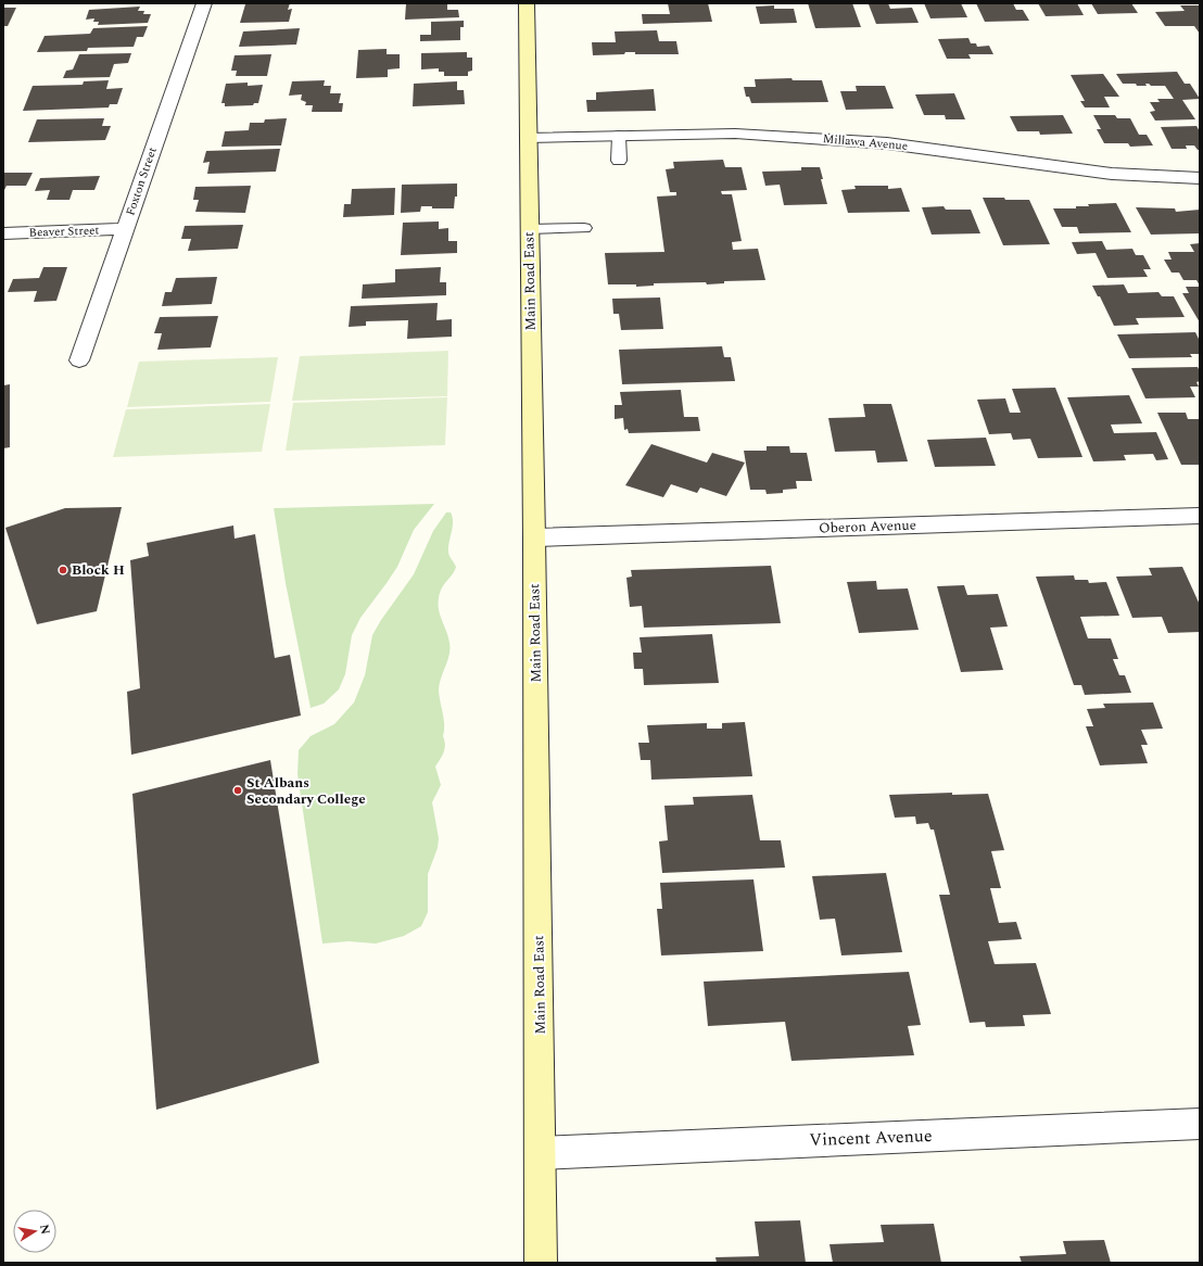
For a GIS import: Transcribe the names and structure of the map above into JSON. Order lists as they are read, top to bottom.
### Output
{
  "streets": {
    "main road": ["Main Road East"],
    "street": [
      "Millawa Avenue",
      "Foxton Street",
      "Beaver Street",
      "Oberon Avenue",
      "Vincent Avenue"
    ]
  },
  "crossings": [
    ["Millawa Avenue", "Main Road East"],
    ["Foxton Street", "Beaver Street"],
    ["Main Road East", "Oberon Avenue"],
    ["Main Road East", "Vincent Avenue"]
  ],
  "places": ["Block H", "St Albans Secondary College"],
  "north": "right"
}
